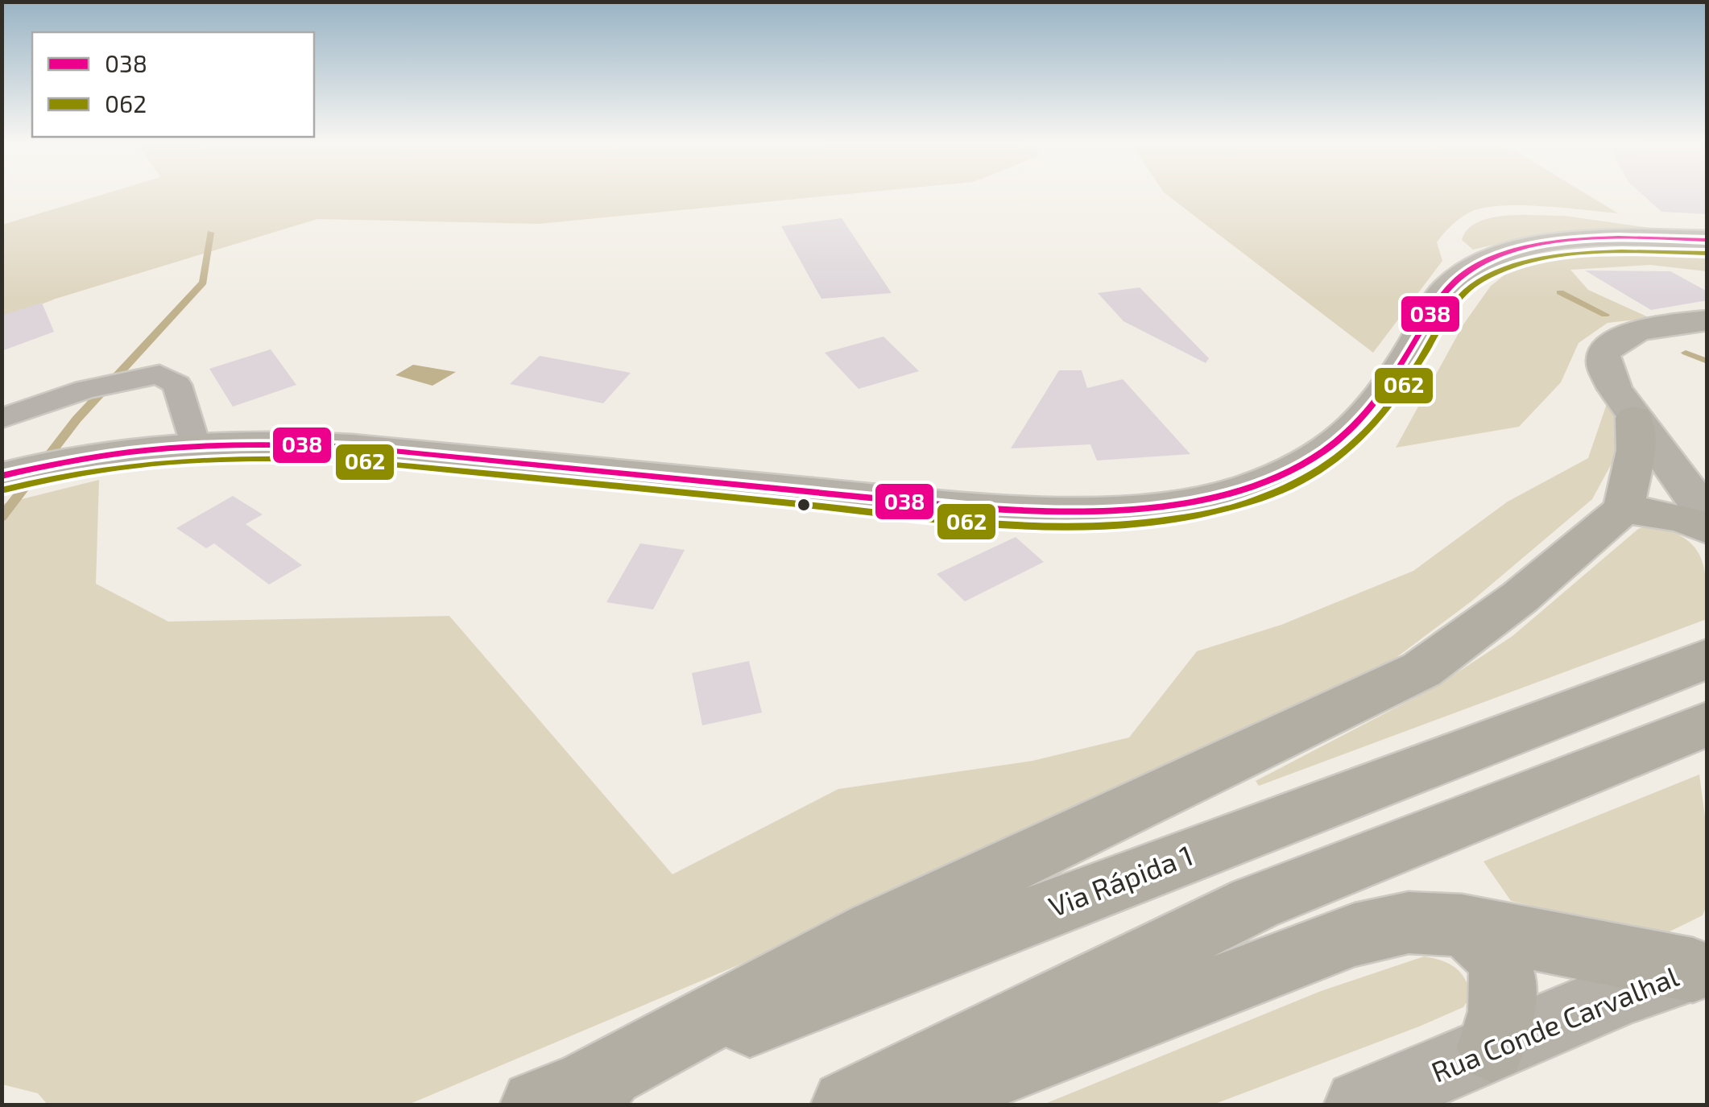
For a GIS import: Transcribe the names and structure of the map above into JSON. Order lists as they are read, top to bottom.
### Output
{
  "streets": {
    "highway": ["Via Rápida 1"],
    "main road": ["Rua Conde Carvalhal"]
  },
  "lines": ["transit line 038", "transit line 062"],
  "legend": ["038", "062"]
}
